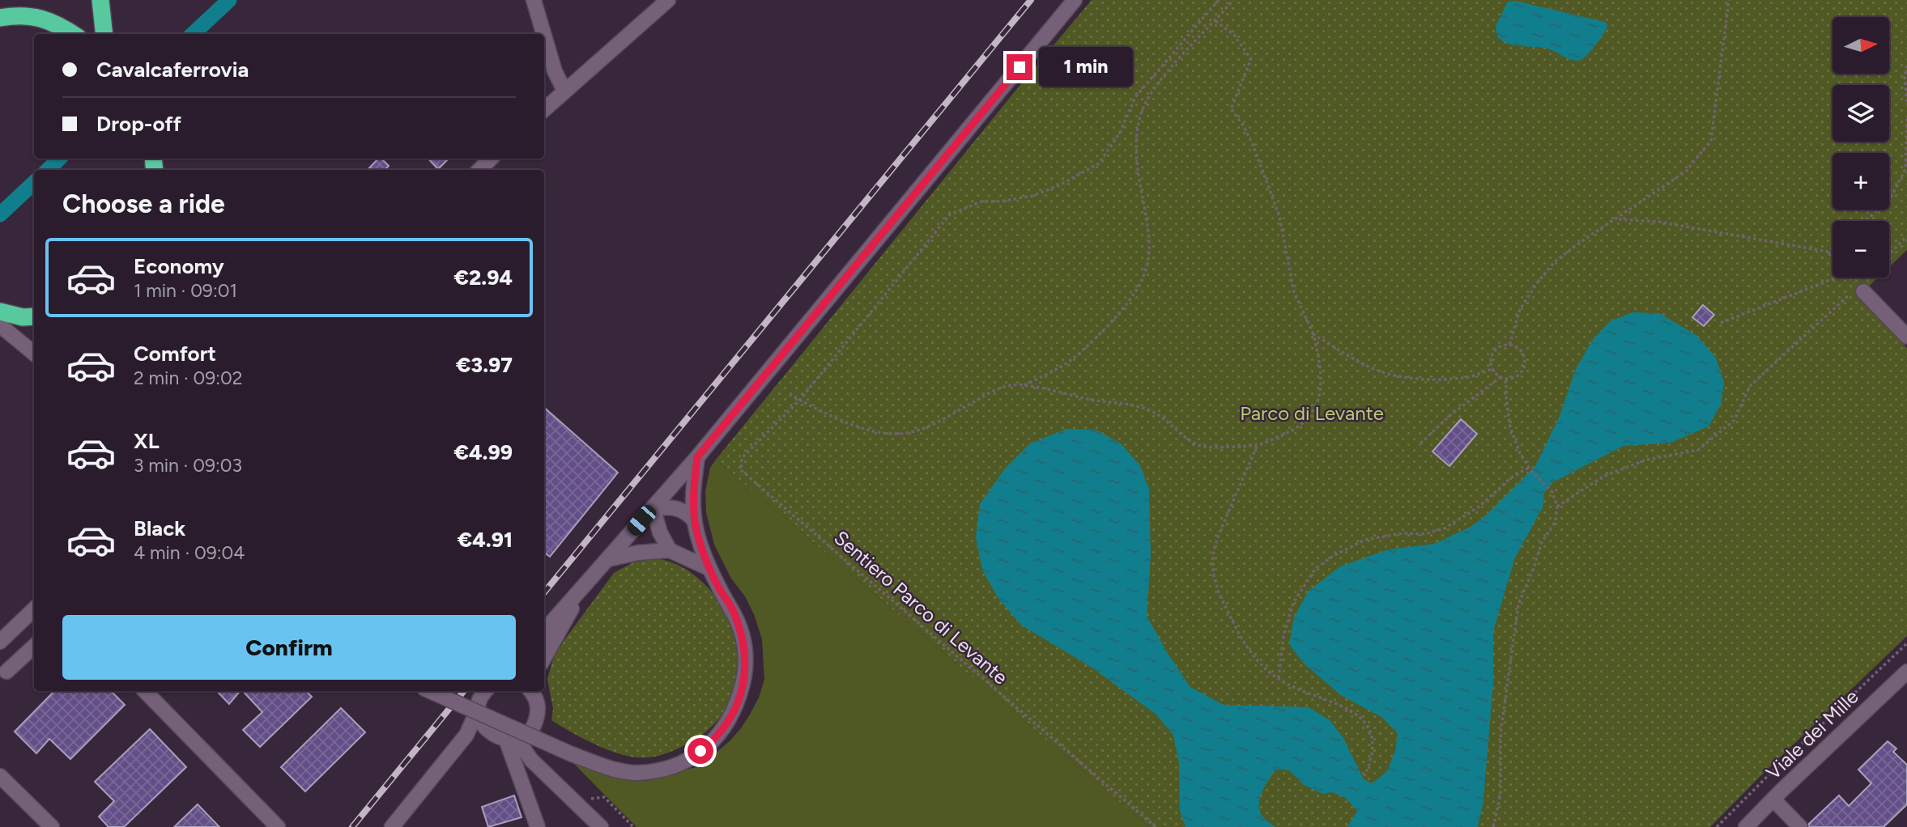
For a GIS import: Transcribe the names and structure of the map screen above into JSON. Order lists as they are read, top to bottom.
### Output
{
  "streets": {
    "street": ["Viale dei Mille"],
    "path": ["Sentiero Parco di Levante"]
  },
  "parks": ["Parco di Levante"],
  "north": "right",
  "page": {
    "map_buttons": ["+", "−"],
    "banner": ["Cavalcaferrovia", "Drop-off"],
    "bubble": "1 min",
    "heading": "Choose a ride",
    "list": [
      {
        "name": "Economy",
        "note": "1 min · 09:01",
        "value": "€2.94"
      },
      {
        "name": "Comfort",
        "note": "2 min · 09:02",
        "value": "€3.97"
      },
      {
        "name": "XL",
        "note": "3 min · 09:03",
        "value": "€4.99"
      },
      {
        "name": "Black",
        "note": "4 min · 09:04",
        "value": "€4.91"
      }
    ],
    "buttons": "Confirm"
  }
}
